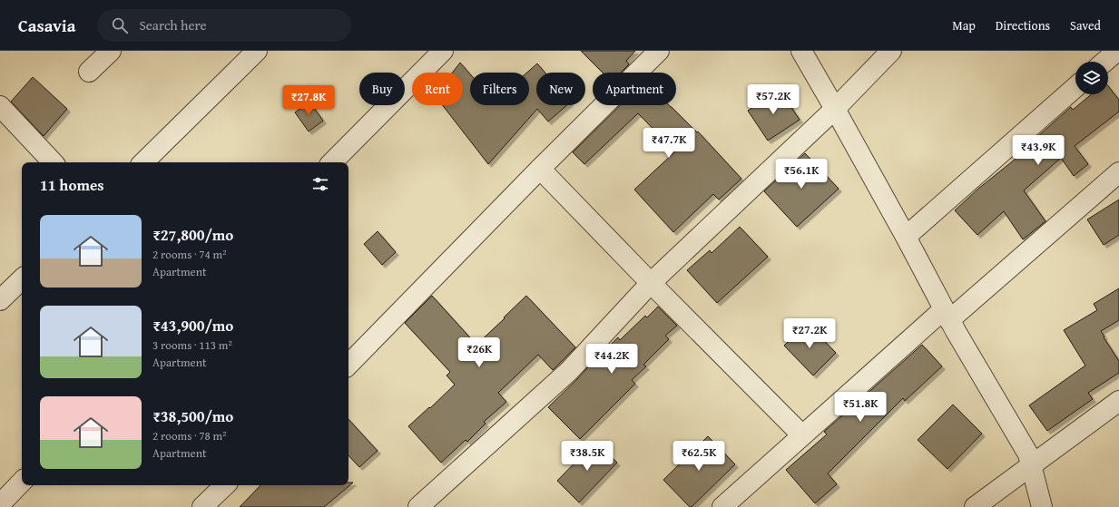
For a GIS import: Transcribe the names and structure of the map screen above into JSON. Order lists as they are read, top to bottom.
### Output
{
  "page": {
    "header": "Casavia",
    "search": "Search here",
    "nav": ["Map", "Directions", "Saved"],
    "chip": [
      "Buy",
      "Rent",
      "Filters",
      "New",
      "Apartment"
    ],
    "price": [
      "₹57.2K",
      "₹27.8K",
      "₹47.7K",
      "₹43.9K",
      "₹56.1K",
      "₹27.2K",
      "₹26K",
      "₹44.2K",
      "₹51.8K",
      "₹38.5K",
      "₹62.5K"
    ],
    "heading": "11 homes",
    "list": [
      {
        "name": "₹27,800/mo",
        "note": "2 rooms · 74 m² · Apartment"
      },
      {
        "name": "₹43,900/mo",
        "note": "3 rooms · 113 m² · Apartment"
      },
      {
        "name": "₹38,500/mo",
        "note": "2 rooms · 78 m² · Apartment"
      }
    ]
  }
}
